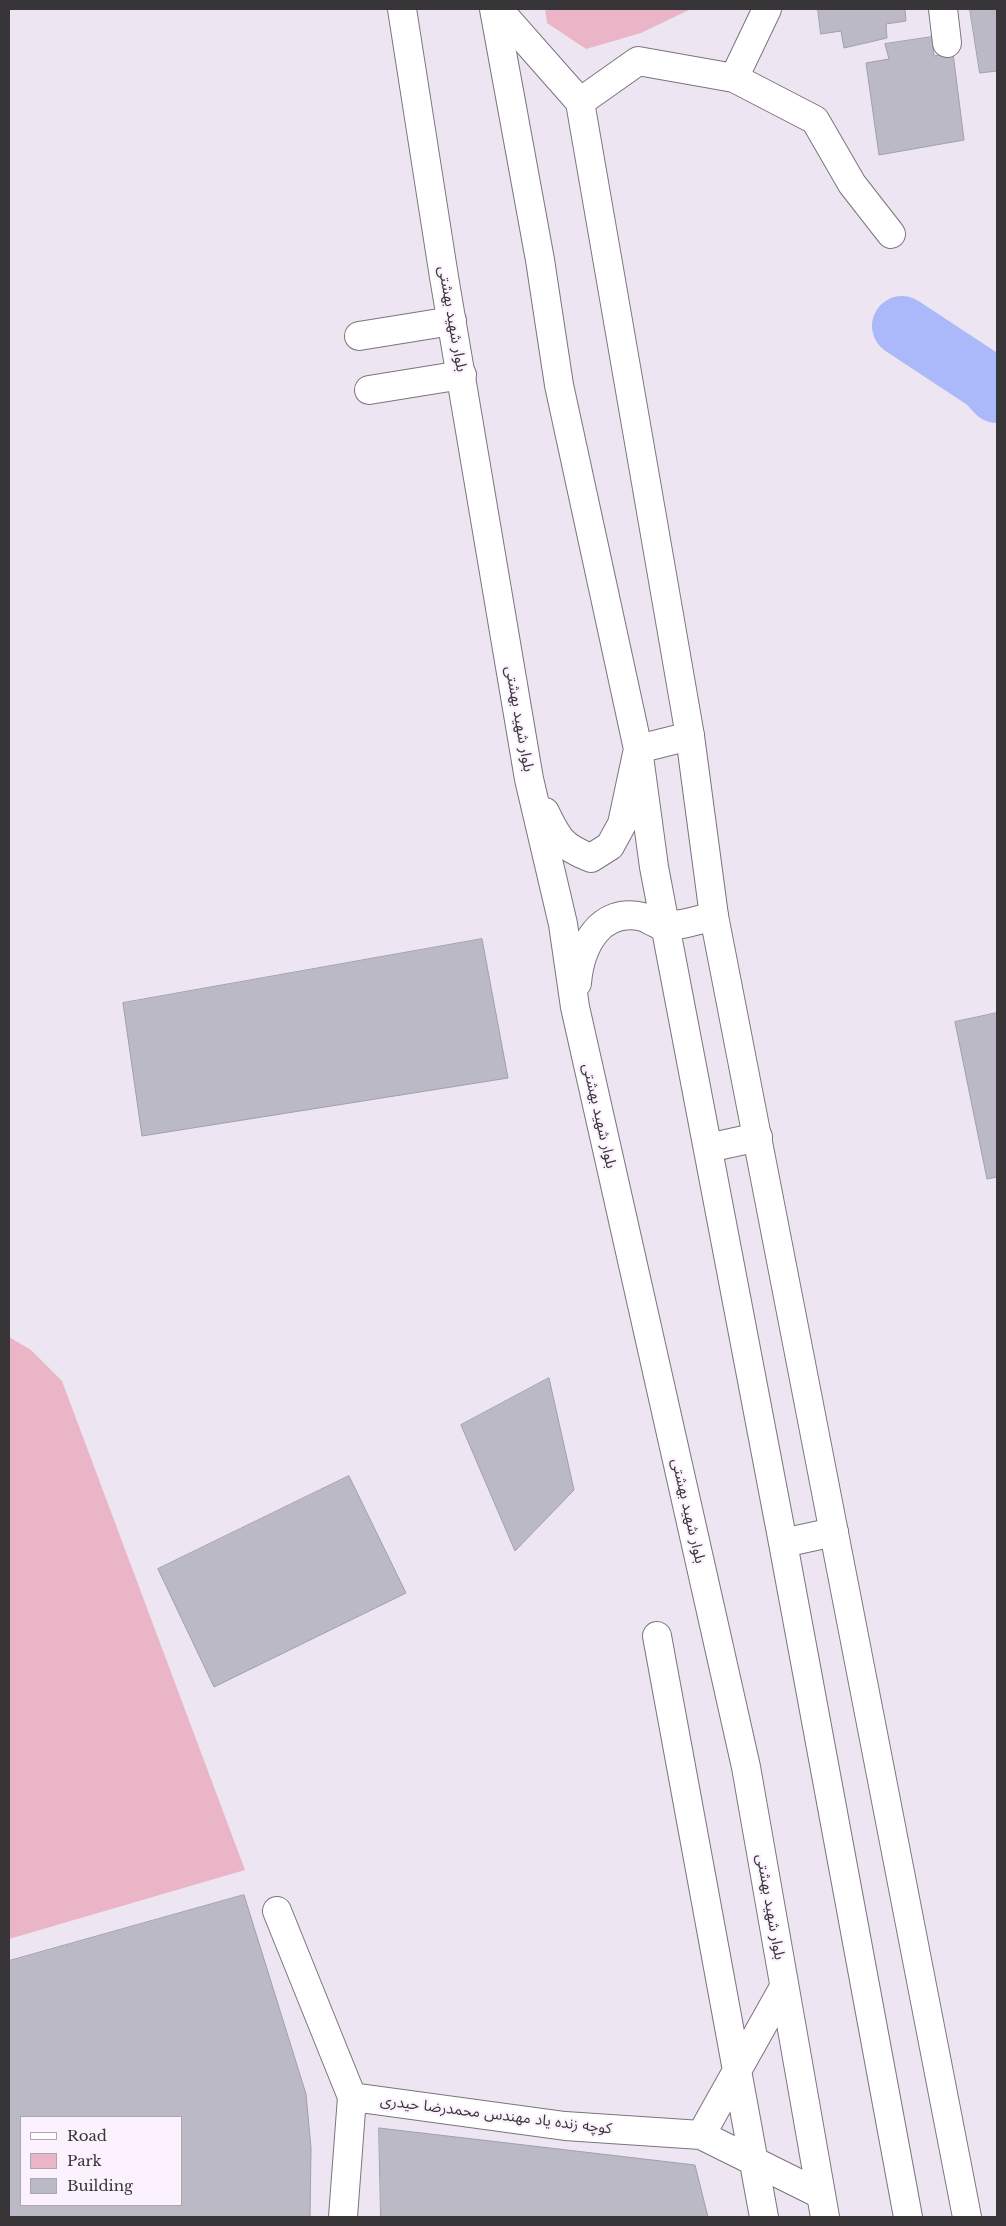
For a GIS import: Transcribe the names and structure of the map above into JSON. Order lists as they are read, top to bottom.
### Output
{
  "streets": {
    "main road": ["بلوار شهید بهشتی", "کوچه زنده یاد مهندس محمدرضا حیدری"]
  },
  "crossings": [
    ["بلوار شهید بهشتی", "کوچه زنده یاد مهندس محمدرضا حیدری"]
  ],
  "legend": ["Road", "Park", "Building"]
}
